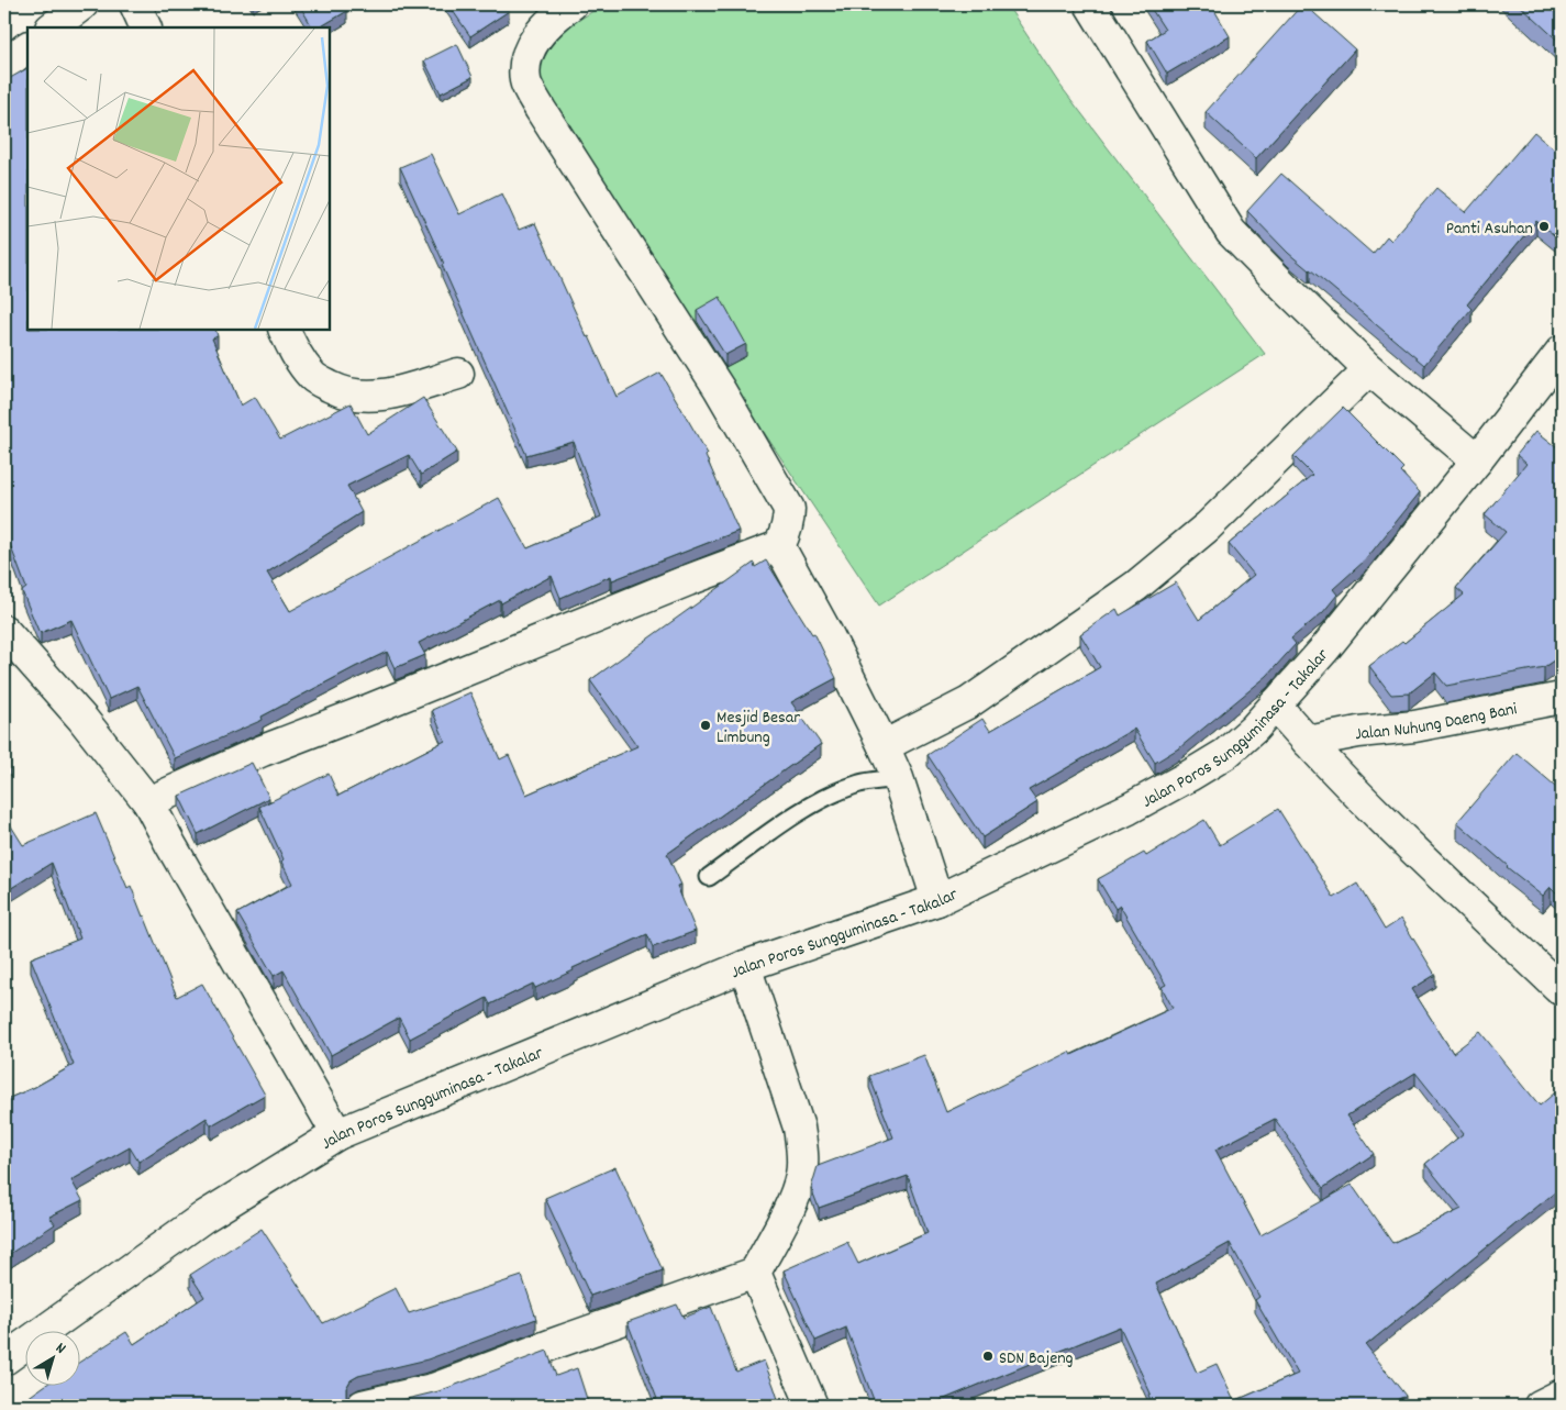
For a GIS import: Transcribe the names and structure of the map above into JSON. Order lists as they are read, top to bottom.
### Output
{
  "streets": {
    "main road": ["Jalan Nuhung Daeng Bani", "Jalan Poros Sungguminasa - Takalar"]
  },
  "places": ["Panti Asuhan", "Mesjid Besar Limbung", "SDN Bajeng"],
  "north": "top right"
}
